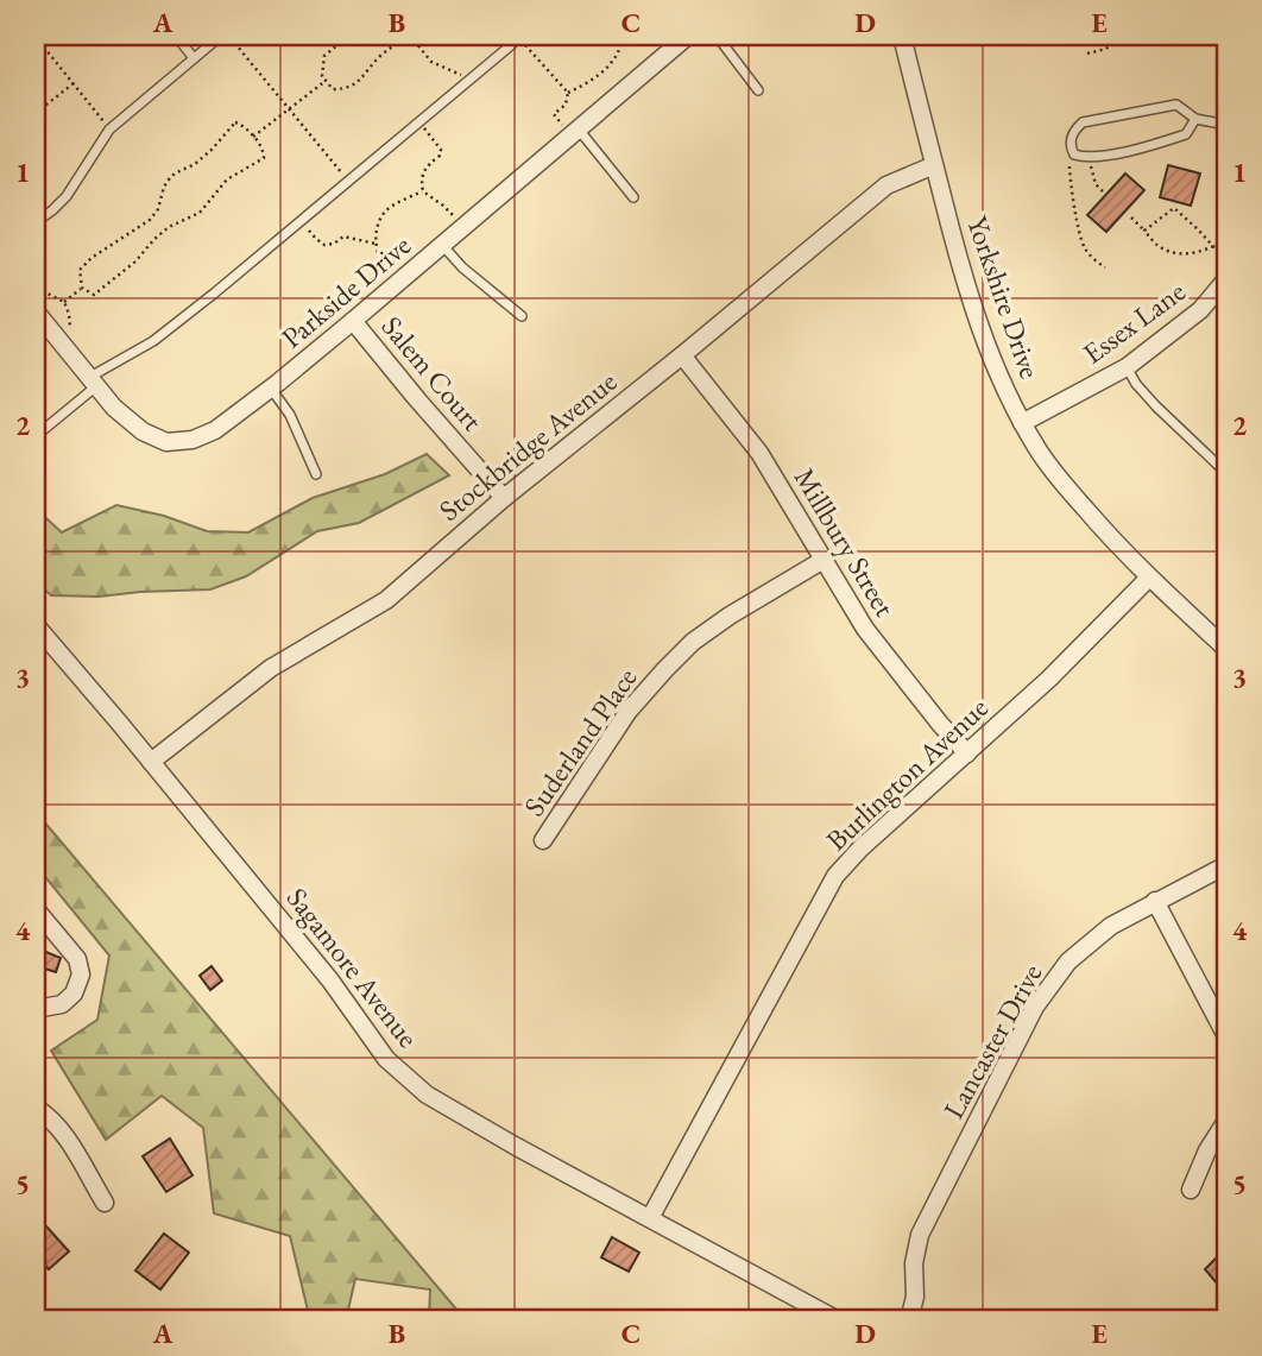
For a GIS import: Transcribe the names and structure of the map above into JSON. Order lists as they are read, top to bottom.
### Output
{
  "streets": {
    "street": [
      "Parkside Drive",
      "Yorkshire Drive",
      "Essex Lane",
      "Salem Court",
      "Stockbridge Avenue",
      "Millbury Street",
      "Suderland Place",
      "Burlington Avenue",
      "Sagamore Avenue",
      "Lancaster Drive"
    ]
  },
  "crossings": [
    ["Parkside Drive", "Salem Court"],
    ["Yorkshire Drive", "Essex Lane"],
    ["Yorkshire Drive", "Stockbridge Avenue"],
    ["Yorkshire Drive", "Burlington Avenue"],
    ["Salem Court", "Stockbridge Avenue"],
    ["Stockbridge Avenue", "Millbury Street"],
    ["Stockbridge Avenue", "Sagamore Avenue"],
    ["Millbury Street", "Suderland Place"],
    ["Millbury Street", "Burlington Avenue"],
    ["Burlington Avenue", "Sagamore Avenue"]
  ],
  "grid": {
    "columns": [
      "A",
      "B",
      "C",
      "D",
      "E"
    ],
    "rows": [
      "1",
      "2",
      "3",
      "4",
      "5"
    ]
  }
}
